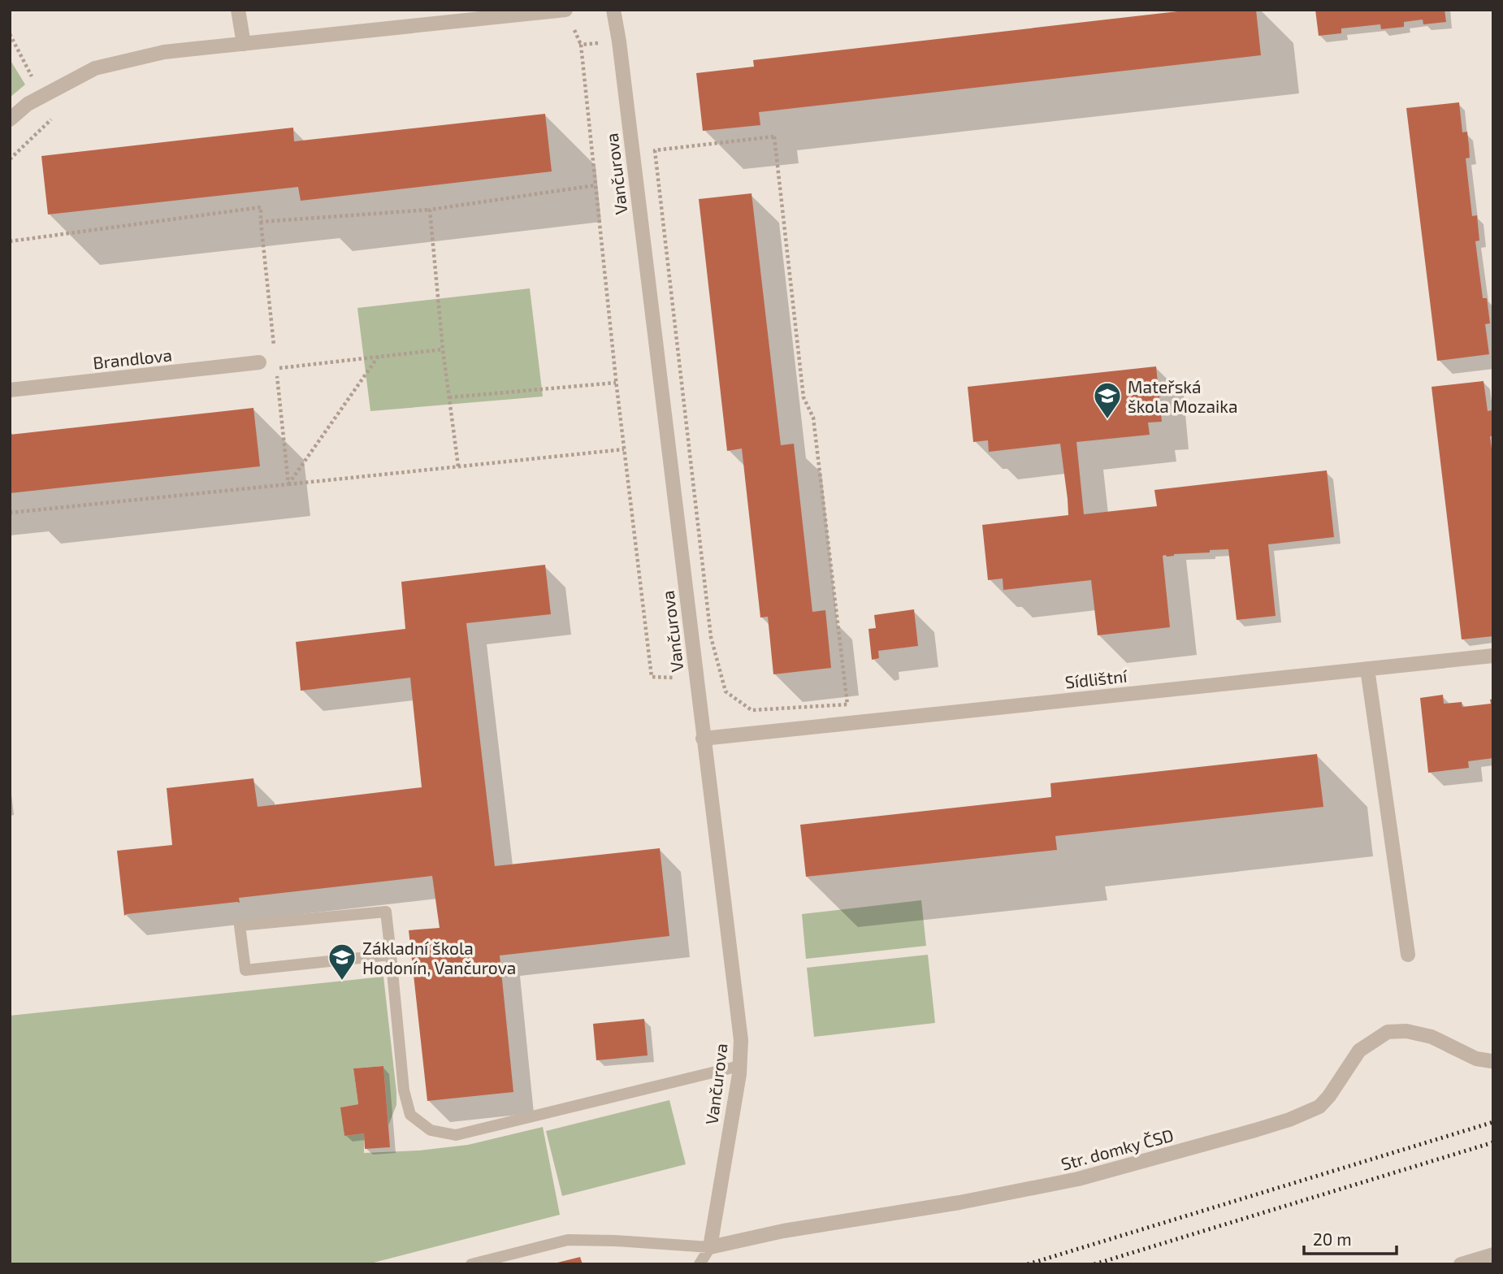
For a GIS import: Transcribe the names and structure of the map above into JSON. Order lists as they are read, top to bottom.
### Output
{
  "streets": {
    "street": [
      "Vančurova",
      "Brandlova",
      "Sídlištní",
      "Str. domky ČSD"
    ]
  },
  "crossings": [
    ["Vančurova", "Sídlištní"],
    ["Vančurova", "Str. domky ČSD"]
  ],
  "places": {
    "school or university": ["Mateřská škola Mozaika", "Základní škola Hodonín, Vančurova"]
  },
  "scale_bar": "20 m"
}
